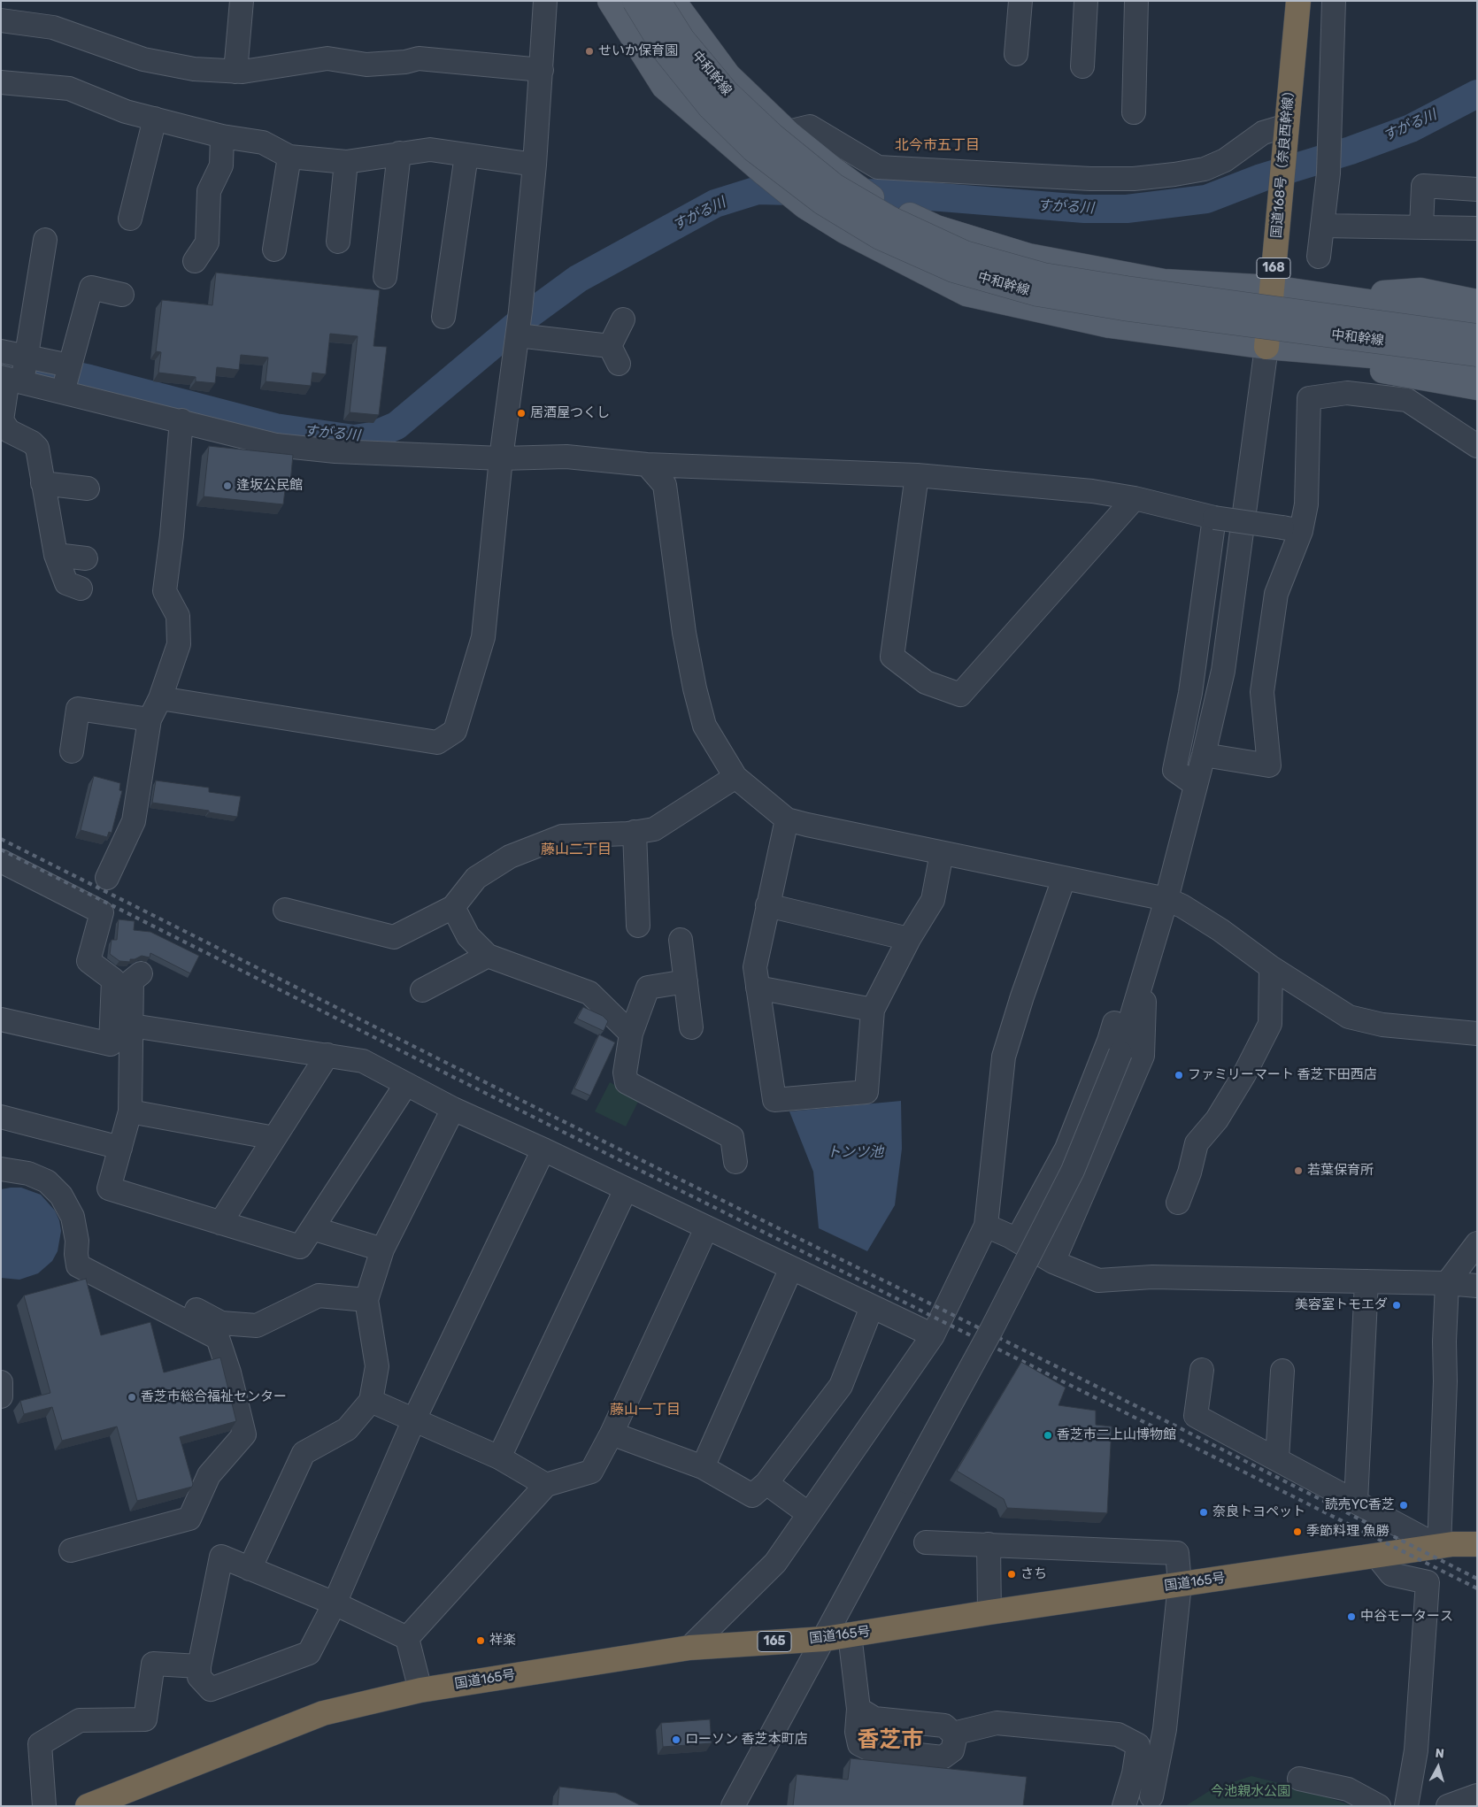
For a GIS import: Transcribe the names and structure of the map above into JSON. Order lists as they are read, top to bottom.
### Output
{
  "streets": {
    "highway": [
      "国道168号（奈良西幹線）",
      "168",
      "国道165号",
      "165"
    ],
    "main road": ["中和幹線"]
  },
  "districts": [
    "北今市五丁目",
    "藤山二丁目",
    "藤山一丁目",
    "香芝市"
  ],
  "water": ["すがる川", "トンツ池"],
  "parks": ["今池親水公園"],
  "places": [
    "せいか保育園",
    "居酒屋つくし",
    "逢坂公民館",
    "ファミリーマート 香芝下田西店",
    "若葉保育所",
    "美容室トモエダ",
    "香芝市総合福祉センター",
    "香芝市二上山博物館",
    "読売YC香芝",
    "奈良トヨペット",
    "季節料理 魚勝",
    "さち",
    "中谷モータース",
    "祥楽",
    "ローソン 香芝本町店"
  ],
  "north": "top"
}
